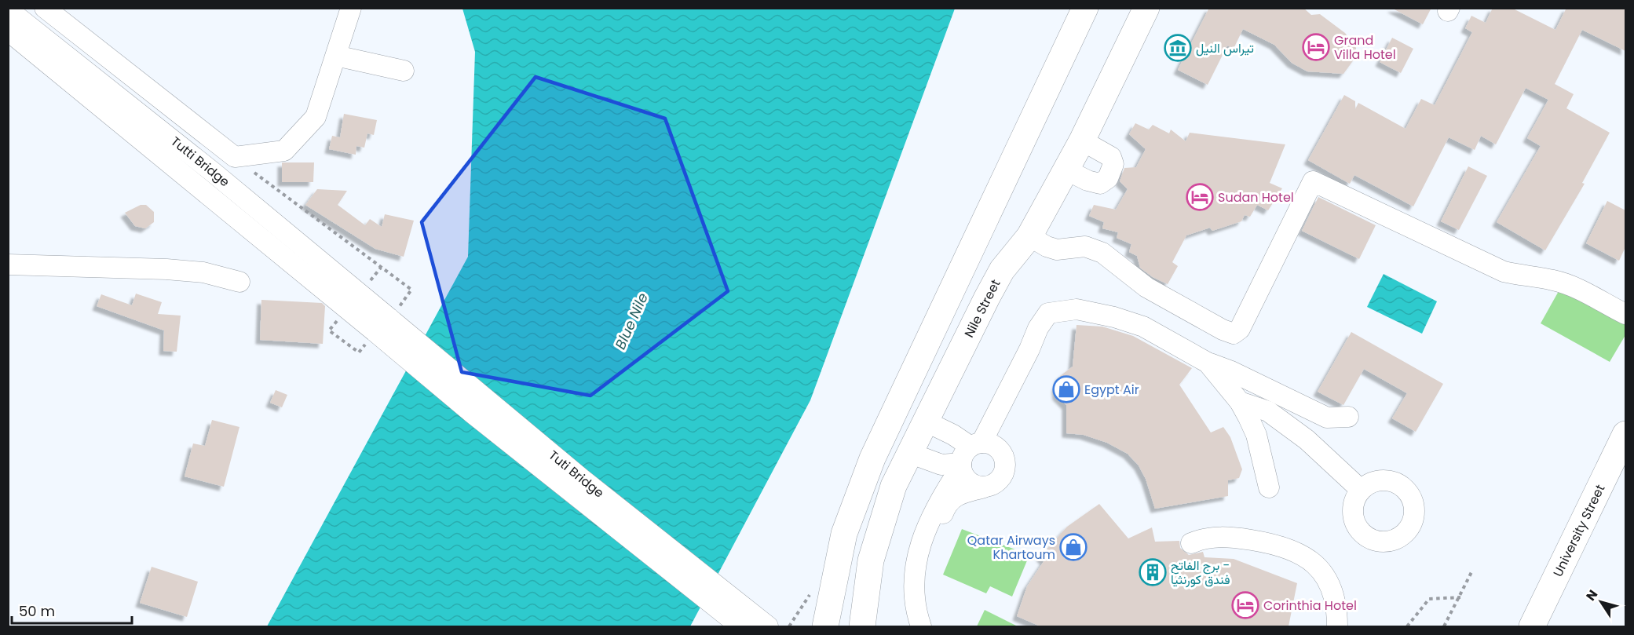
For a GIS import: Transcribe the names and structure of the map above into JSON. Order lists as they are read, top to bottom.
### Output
{
  "streets": {
    "main road": ["Nile Street", "University Street"],
    "street": ["Tutti Bridge"]
  },
  "water": ["Blue Nile"],
  "places": {
    "hotel": ["Grand Villa Hotel", "Sudan Hotel", "Corinthia Hotel"],
    "museum": ["تيراس النيل"],
    "shop": ["Egypt Air", "Qatar Airways Khartoum"],
    "building": ["برج الفاتح - فندق كورنثيا"]
  },
  "scale_bar": "50 m",
  "north": "top left"
}
